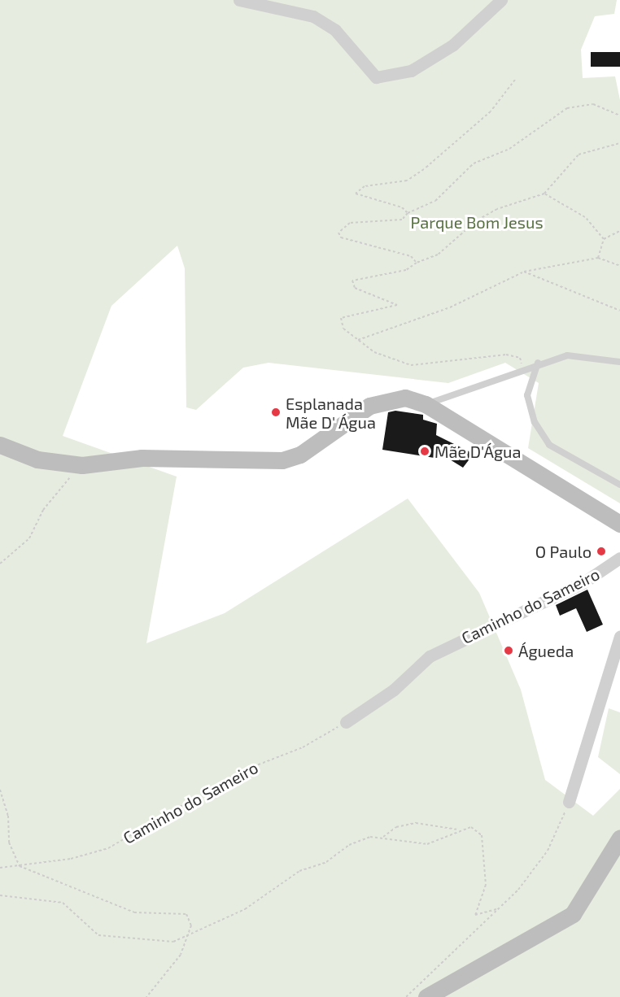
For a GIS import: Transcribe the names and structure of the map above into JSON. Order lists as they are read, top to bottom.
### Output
{
  "streets": {
    "street": ["Caminho do Sameiro"]
  },
  "parks": ["Parque Bom Jesus"],
  "places": [
    "Esplanada Mãe D' Água",
    "Mãe D'Água",
    "O Paulo",
    "Águeda"
  ]
}
